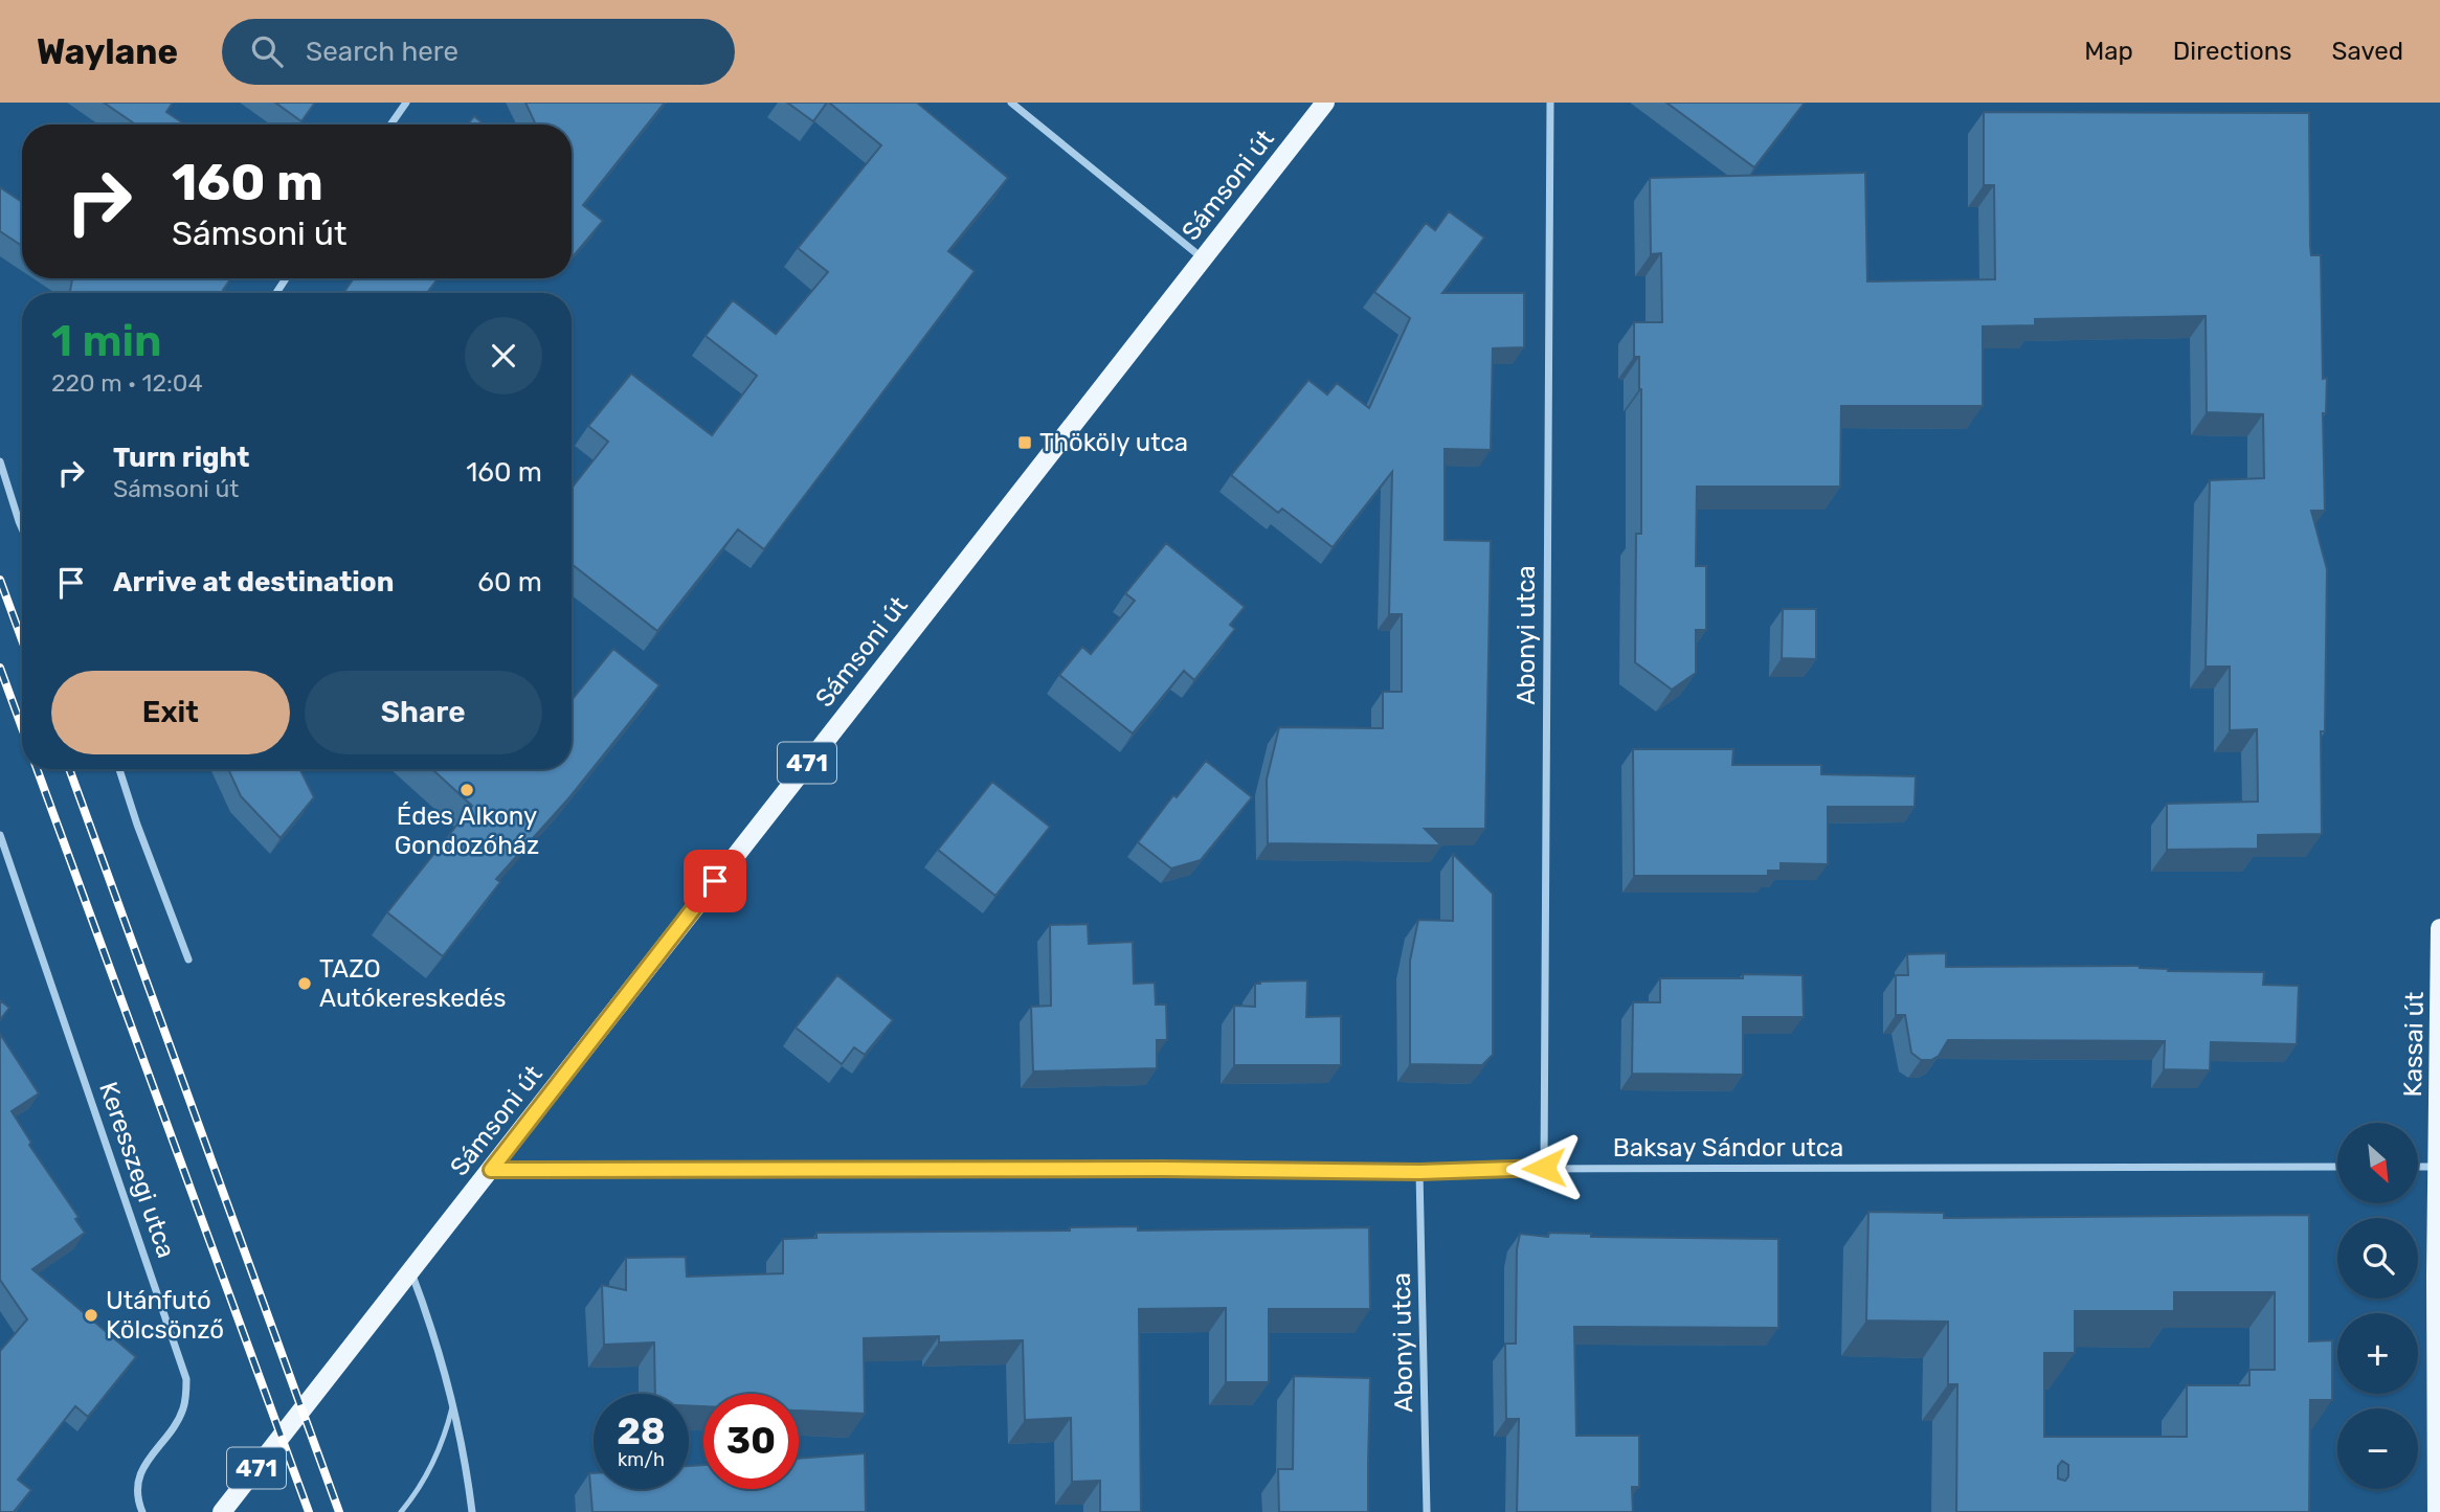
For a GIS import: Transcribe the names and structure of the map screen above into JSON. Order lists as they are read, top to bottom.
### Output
{
  "streets": {
    "main road": ["Sámsoni út", "471", "Kassai út"],
    "street": ["Abonyi utca", "Baksay Sándor utca", "Keresszegi utca"]
  },
  "crossings": [
    ["Sámsoni út", "Baksay Sándor utca"],
    ["Abonyi utca", "Baksay Sándor utca"]
  ],
  "places": {
    "transit": ["Thököly utca"],
    "other": ["Édes Alkony Gondozóház", "TAZO Autókereskedés", "Utánfutó Kölcsönző"]
  },
  "north": "bottom right",
  "page": {
    "header": "Waylane",
    "search": "Search here",
    "nav": ["Map", "Directions", "Saved"],
    "turn": ["160 m", "Sámsoni út"],
    "heading": ["1 min", "220 m · 12:04"],
    "list": [
      {
        "name": "Turn right",
        "note": "Sámsoni út",
        "value": "160 m"
      },
      {
        "name": "Arrive at destination",
        "value": "60 m"
      }
    ],
    "buttons": ["Exit", "Share"],
    "map_buttons": ["+", "−"],
    "speed": "28 km/h",
    "limit": "30"
  }
}
